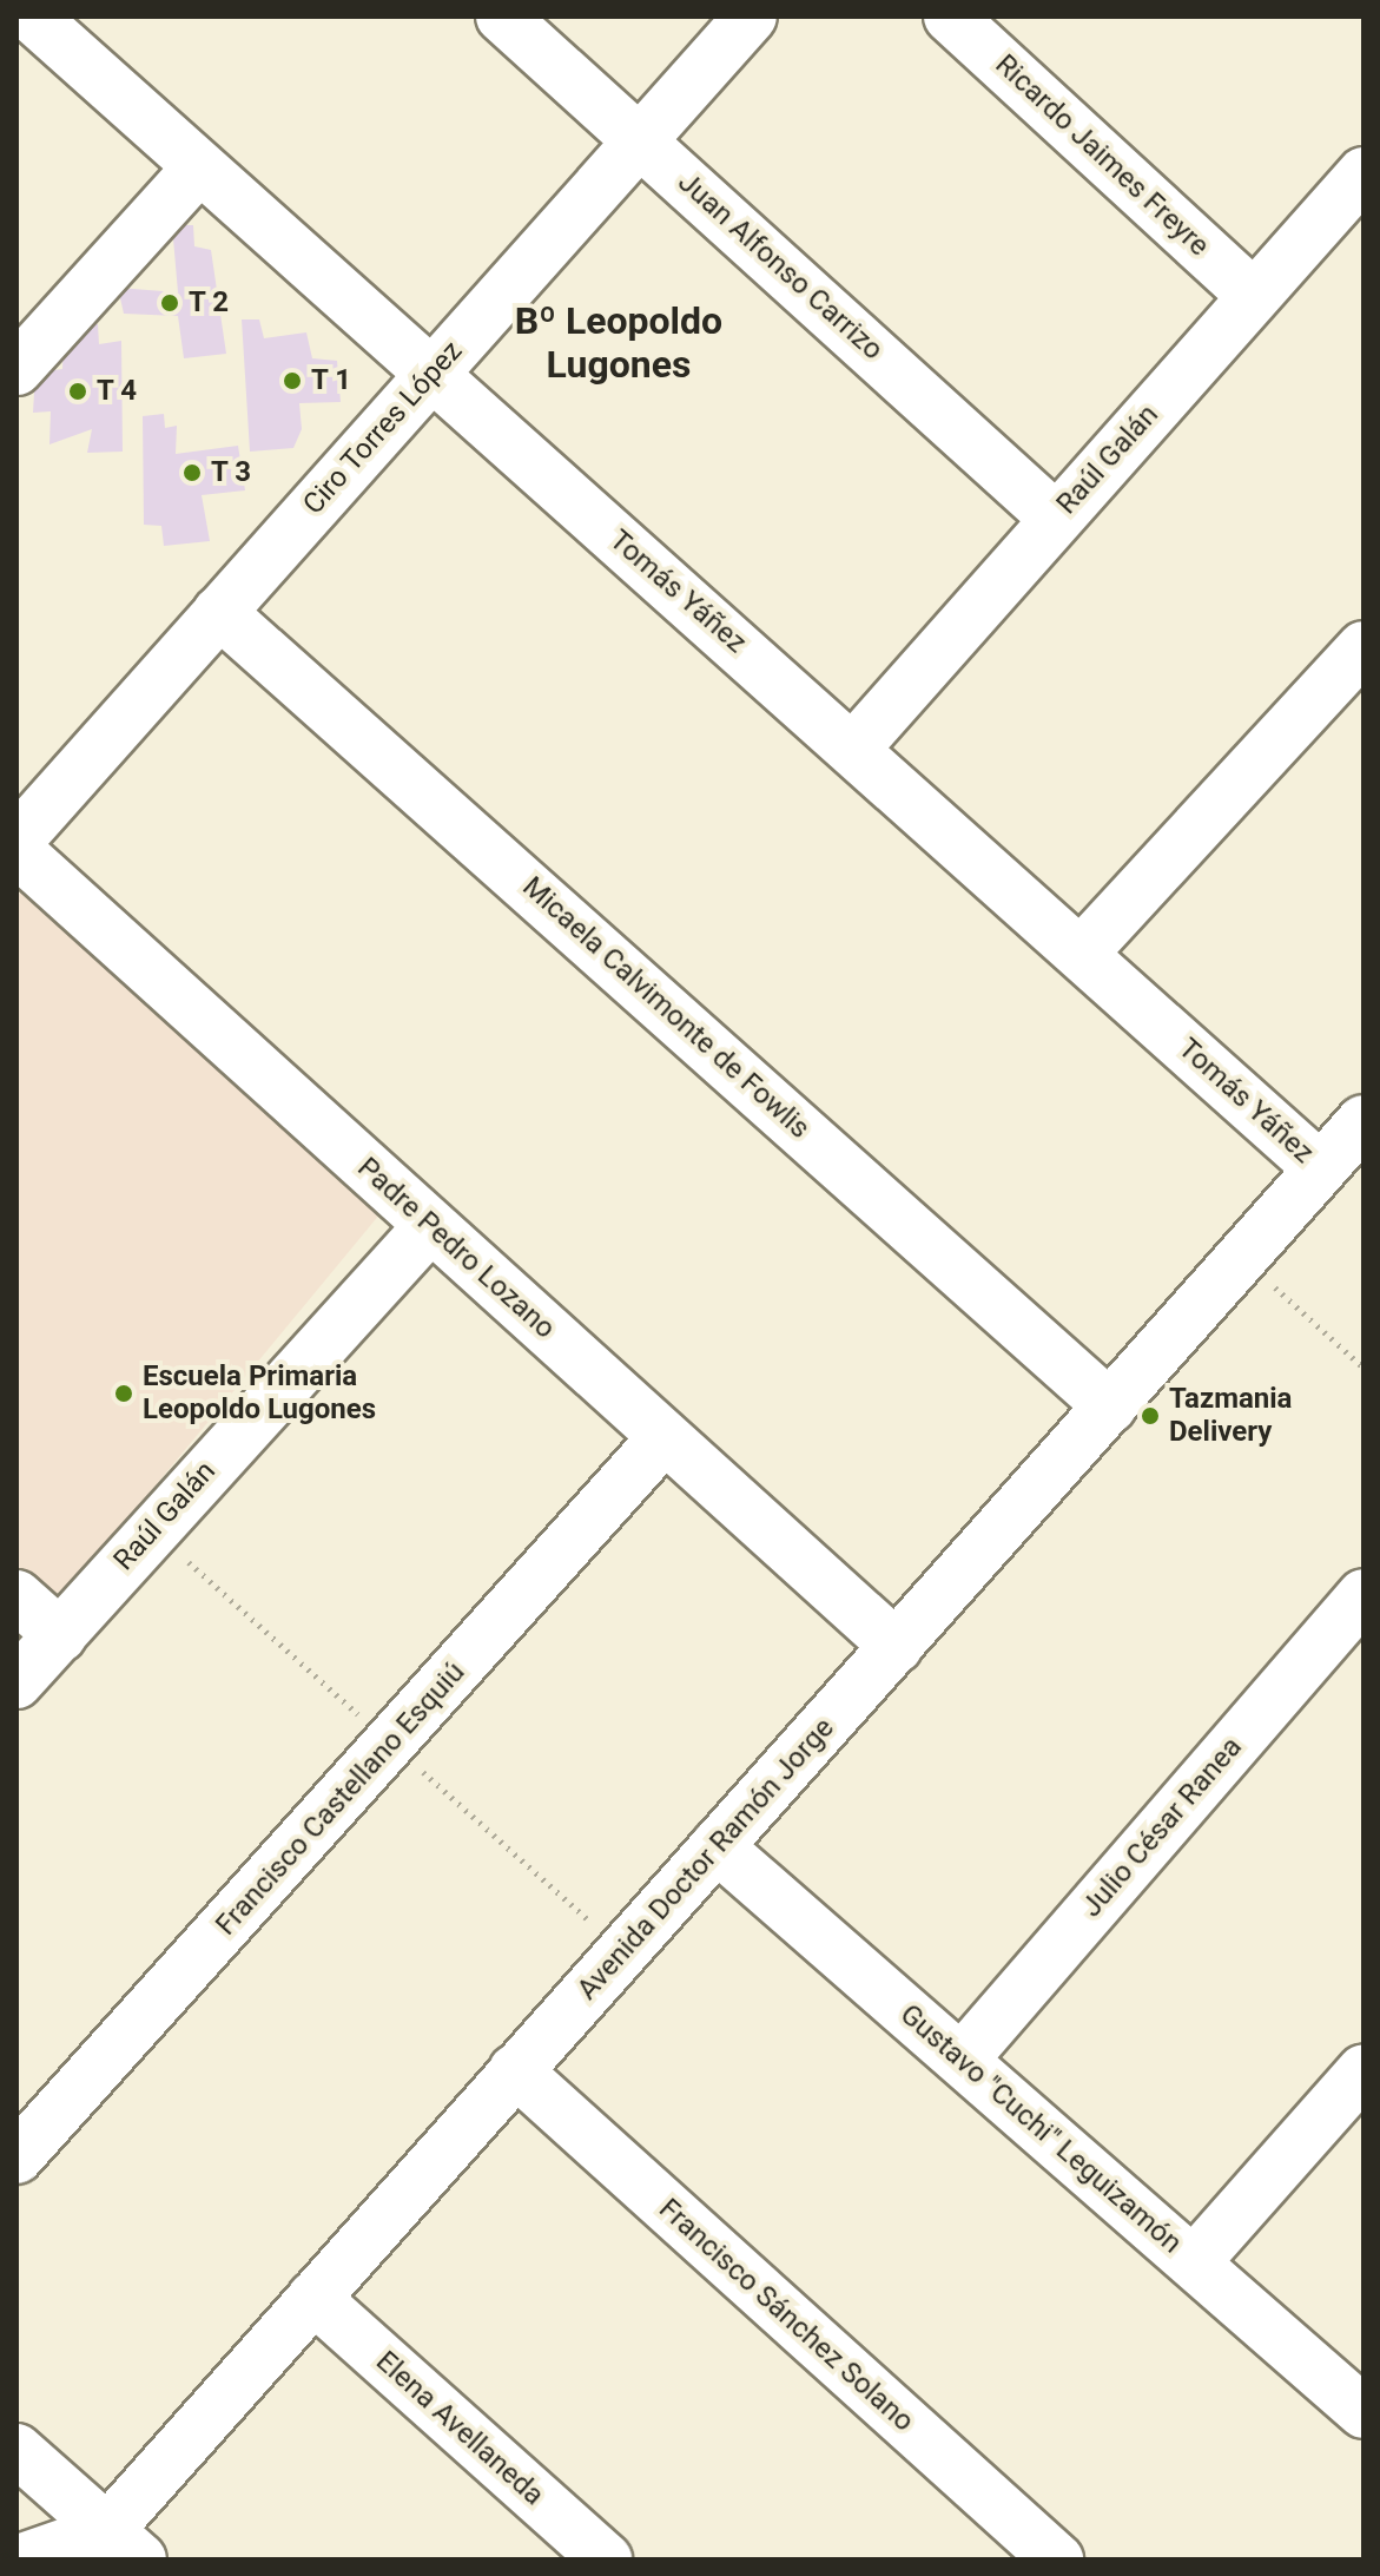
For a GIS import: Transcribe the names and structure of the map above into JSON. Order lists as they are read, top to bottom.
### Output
{
  "streets": {
    "street": [
      "Ricardo Jaimes Freyre",
      "Juan Alfonso Carrizo",
      "Ciro Torres López",
      "Raúl Galán",
      "Tomás Yáñez",
      "Micaela Calvimonte de Fowlis",
      "Padre Pedro Lozano",
      "Francisco Castellano Esquiú",
      "Julio César Ranea",
      "Avenida Doctor Ramón Jorge",
      "Gustavo \"Cuchi\" Leguizamón",
      "Francisco Sánchez Solano",
      "Elena Avellaneda"
    ]
  },
  "crossings": [
    ["Ricardo Jaimes Freyre", "Raúl Galán"],
    ["Juan Alfonso Carrizo", "Ciro Torres López"],
    ["Juan Alfonso Carrizo", "Raúl Galán"],
    ["Ciro Torres López", "Tomás Yáñez"],
    ["Ciro Torres López", "Micaela Calvimonte de Fowlis"],
    ["Raúl Galán", "Tomás Yáñez"],
    ["Raúl Galán", "Padre Pedro Lozano"],
    ["Tomás Yáñez", "Avenida Doctor Ramón Jorge"],
    ["Micaela Calvimonte de Fowlis", "Avenida Doctor Ramón Jorge"],
    ["Padre Pedro Lozano", "Francisco Castellano Esquiú"],
    ["Padre Pedro Lozano", "Avenida Doctor Ramón Jorge"],
    ["Julio César Ranea", "Gustavo \"Cuchi\" Leguizamón"],
    ["Avenida Doctor Ramón Jorge", "Gustavo \"Cuchi\" Leguizamón"],
    ["Avenida Doctor Ramón Jorge", "Francisco Sánchez Solano"],
    ["Avenida Doctor Ramón Jorge", "Elena Avellaneda"]
  ],
  "districts": ["Bº Leopoldo Lugones"],
  "places": [
    "T 2",
    "T 1",
    "T 4",
    "T 3",
    "Escuela Primaria Leopoldo Lugones",
    "Tazmania Delivery"
  ]
}
